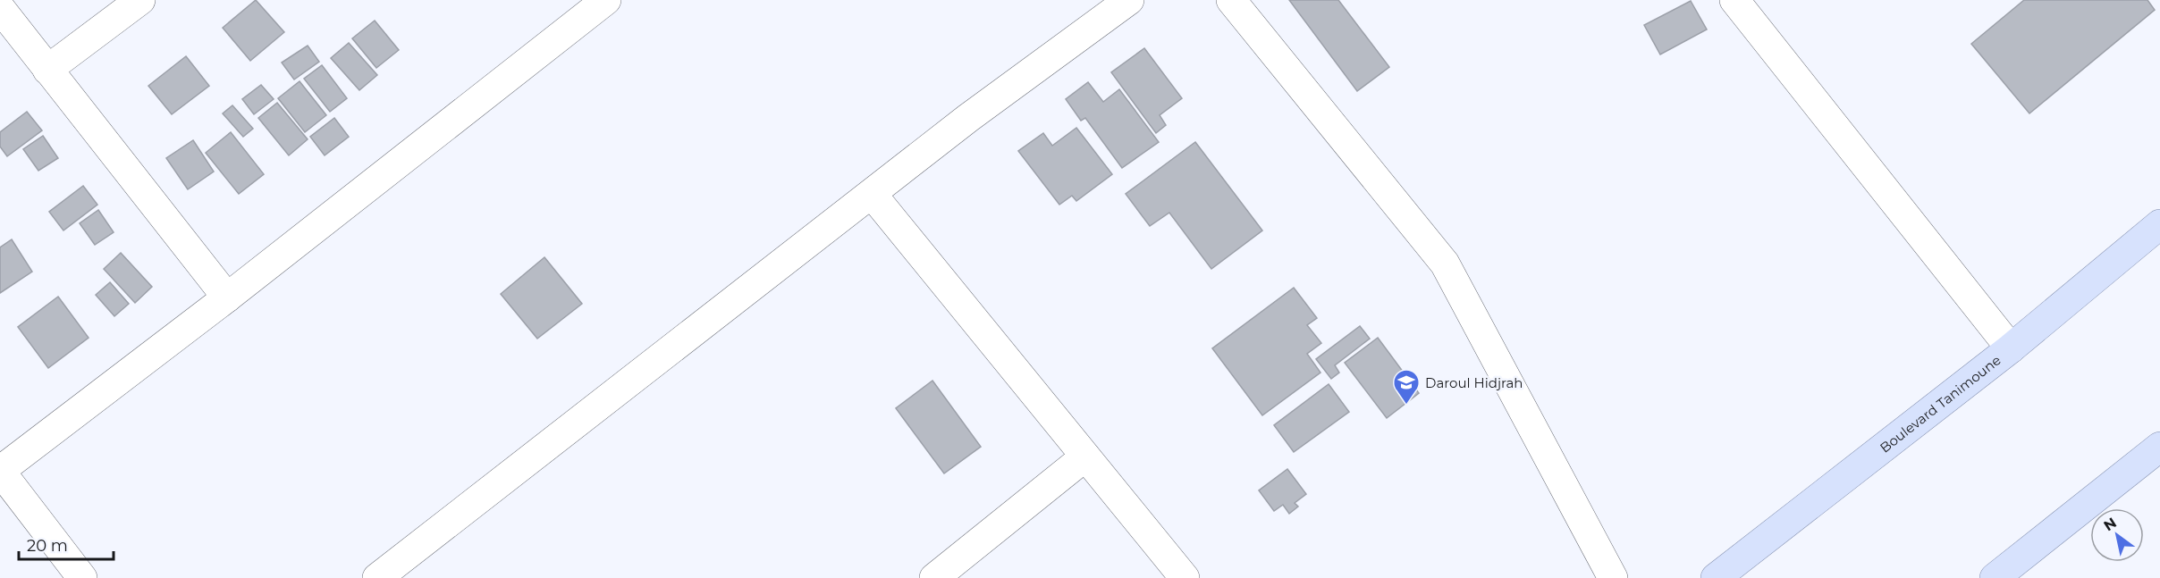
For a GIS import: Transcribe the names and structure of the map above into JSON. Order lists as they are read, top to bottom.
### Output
{
  "streets": {
    "main road": ["Boulevard Tanimoune"]
  },
  "places": {
    "school or university": ["Daroul Hidjrah"]
  },
  "scale_bar": "20 m",
  "north": "top left"
}
